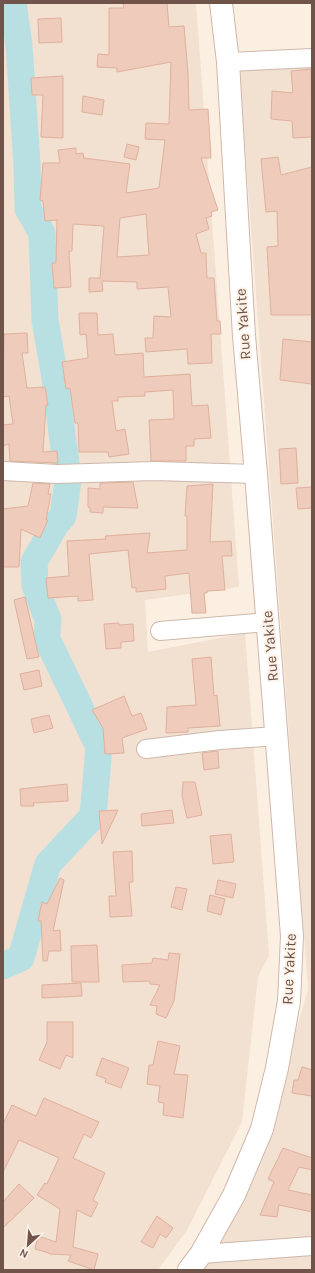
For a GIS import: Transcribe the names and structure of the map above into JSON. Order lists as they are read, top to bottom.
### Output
{
  "streets": {
    "main road": ["Rue Yakite"]
  },
  "north": "bottom left"
}
